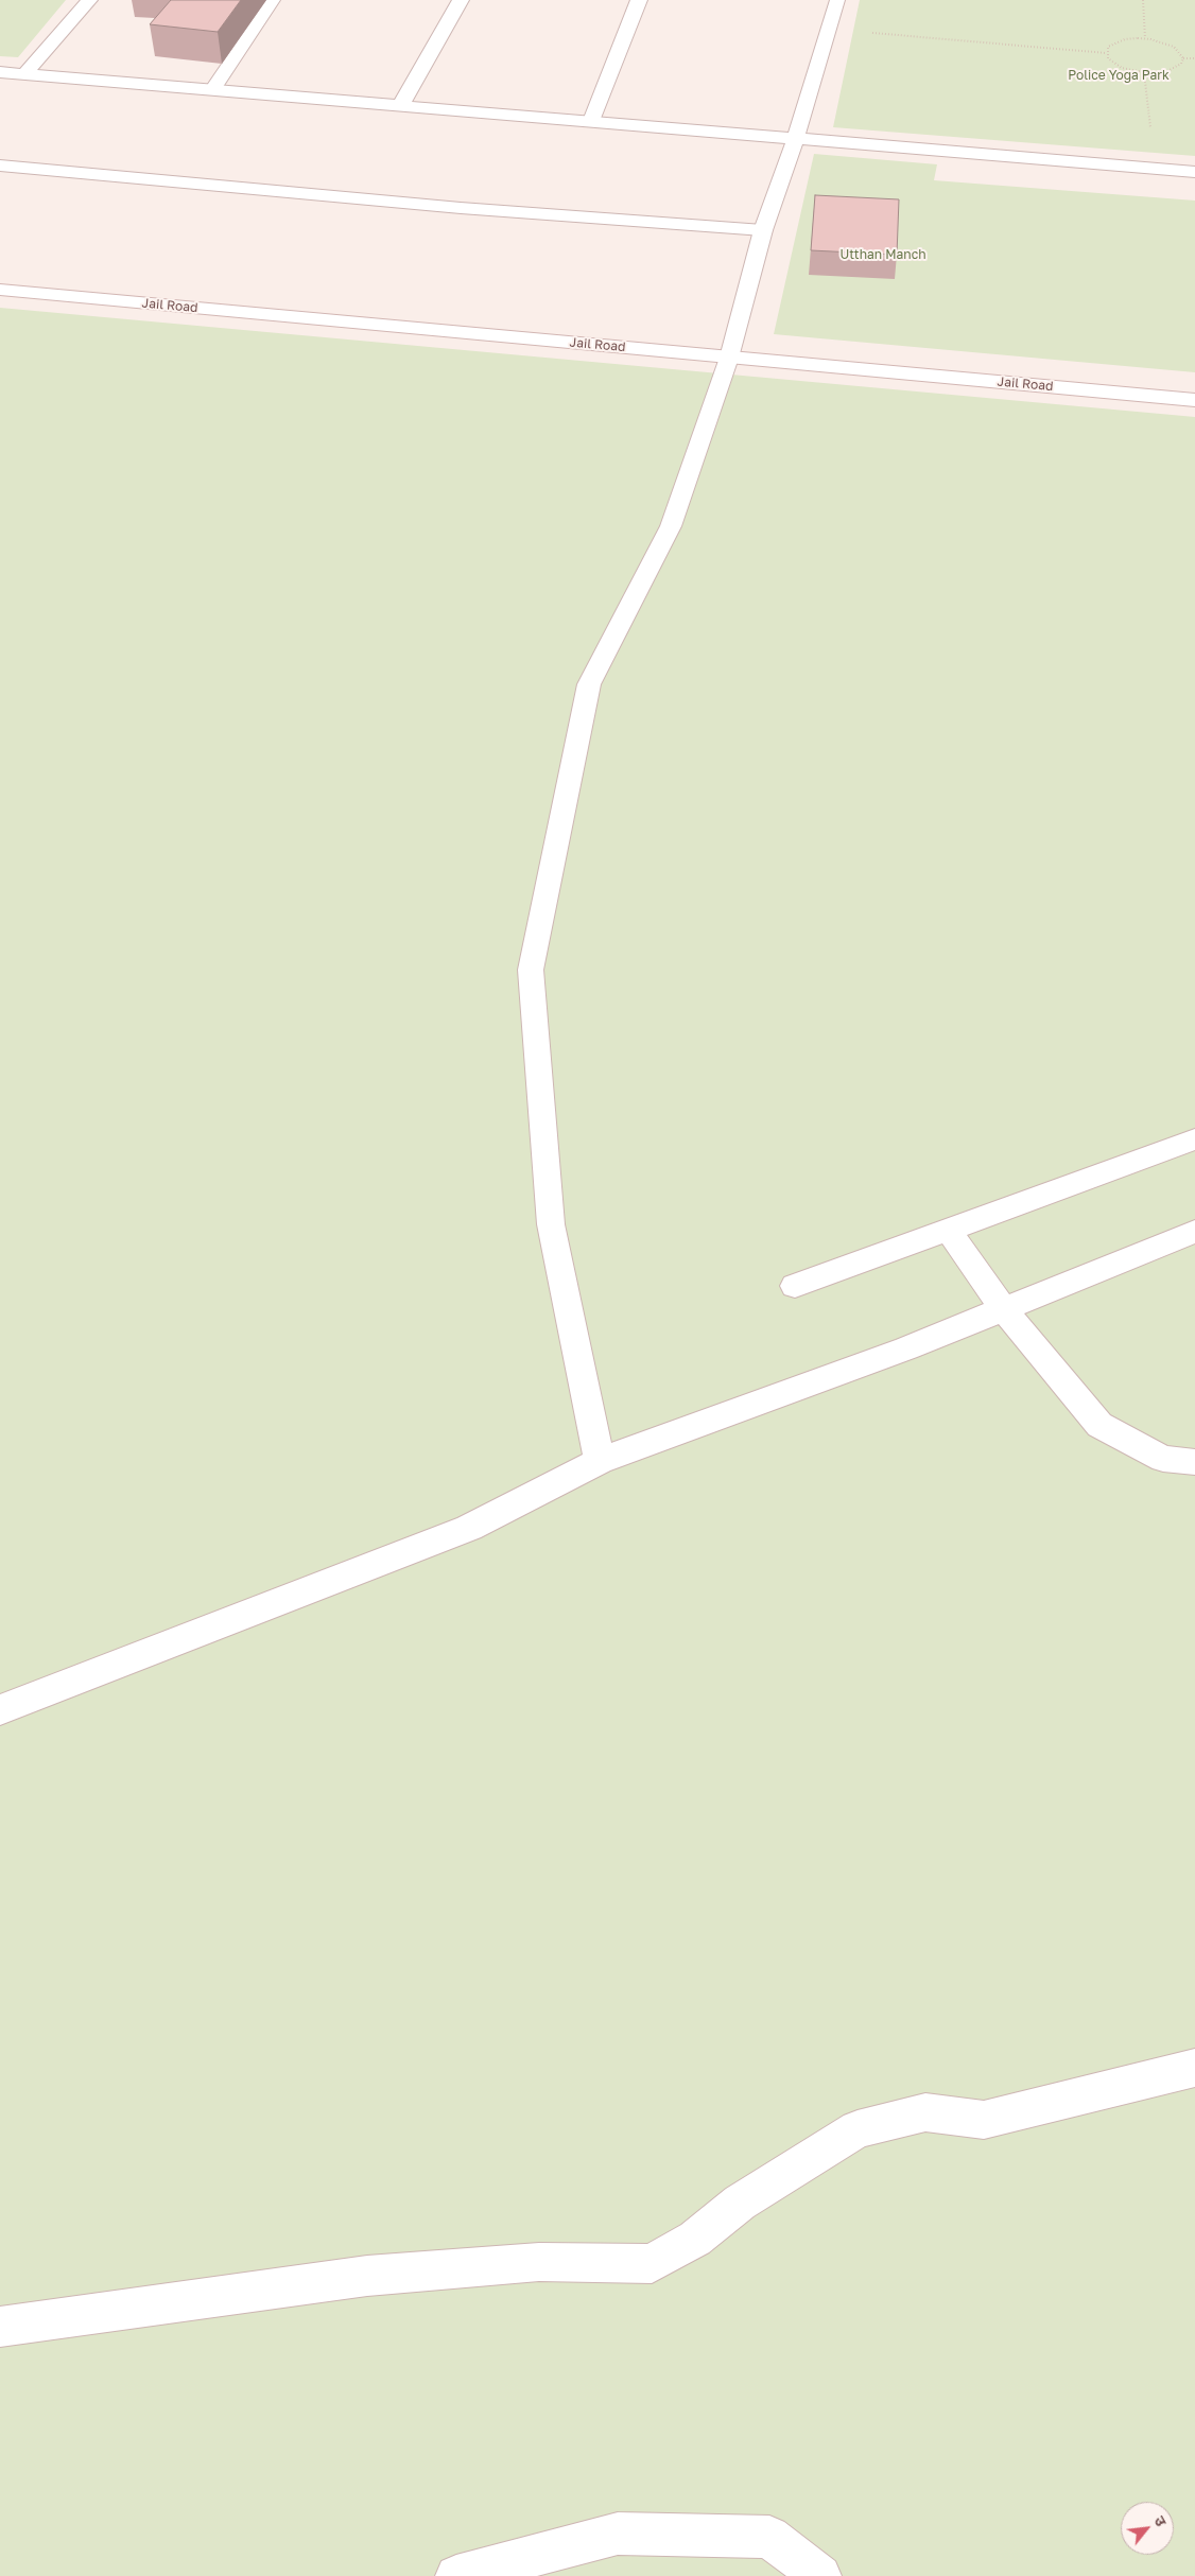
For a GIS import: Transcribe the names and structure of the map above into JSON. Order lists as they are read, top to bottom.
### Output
{
  "streets": {
    "street": ["Jail Road"]
  },
  "parks": ["Police Yoga Park", "Utthan Manch"],
  "north": "top right"
}
